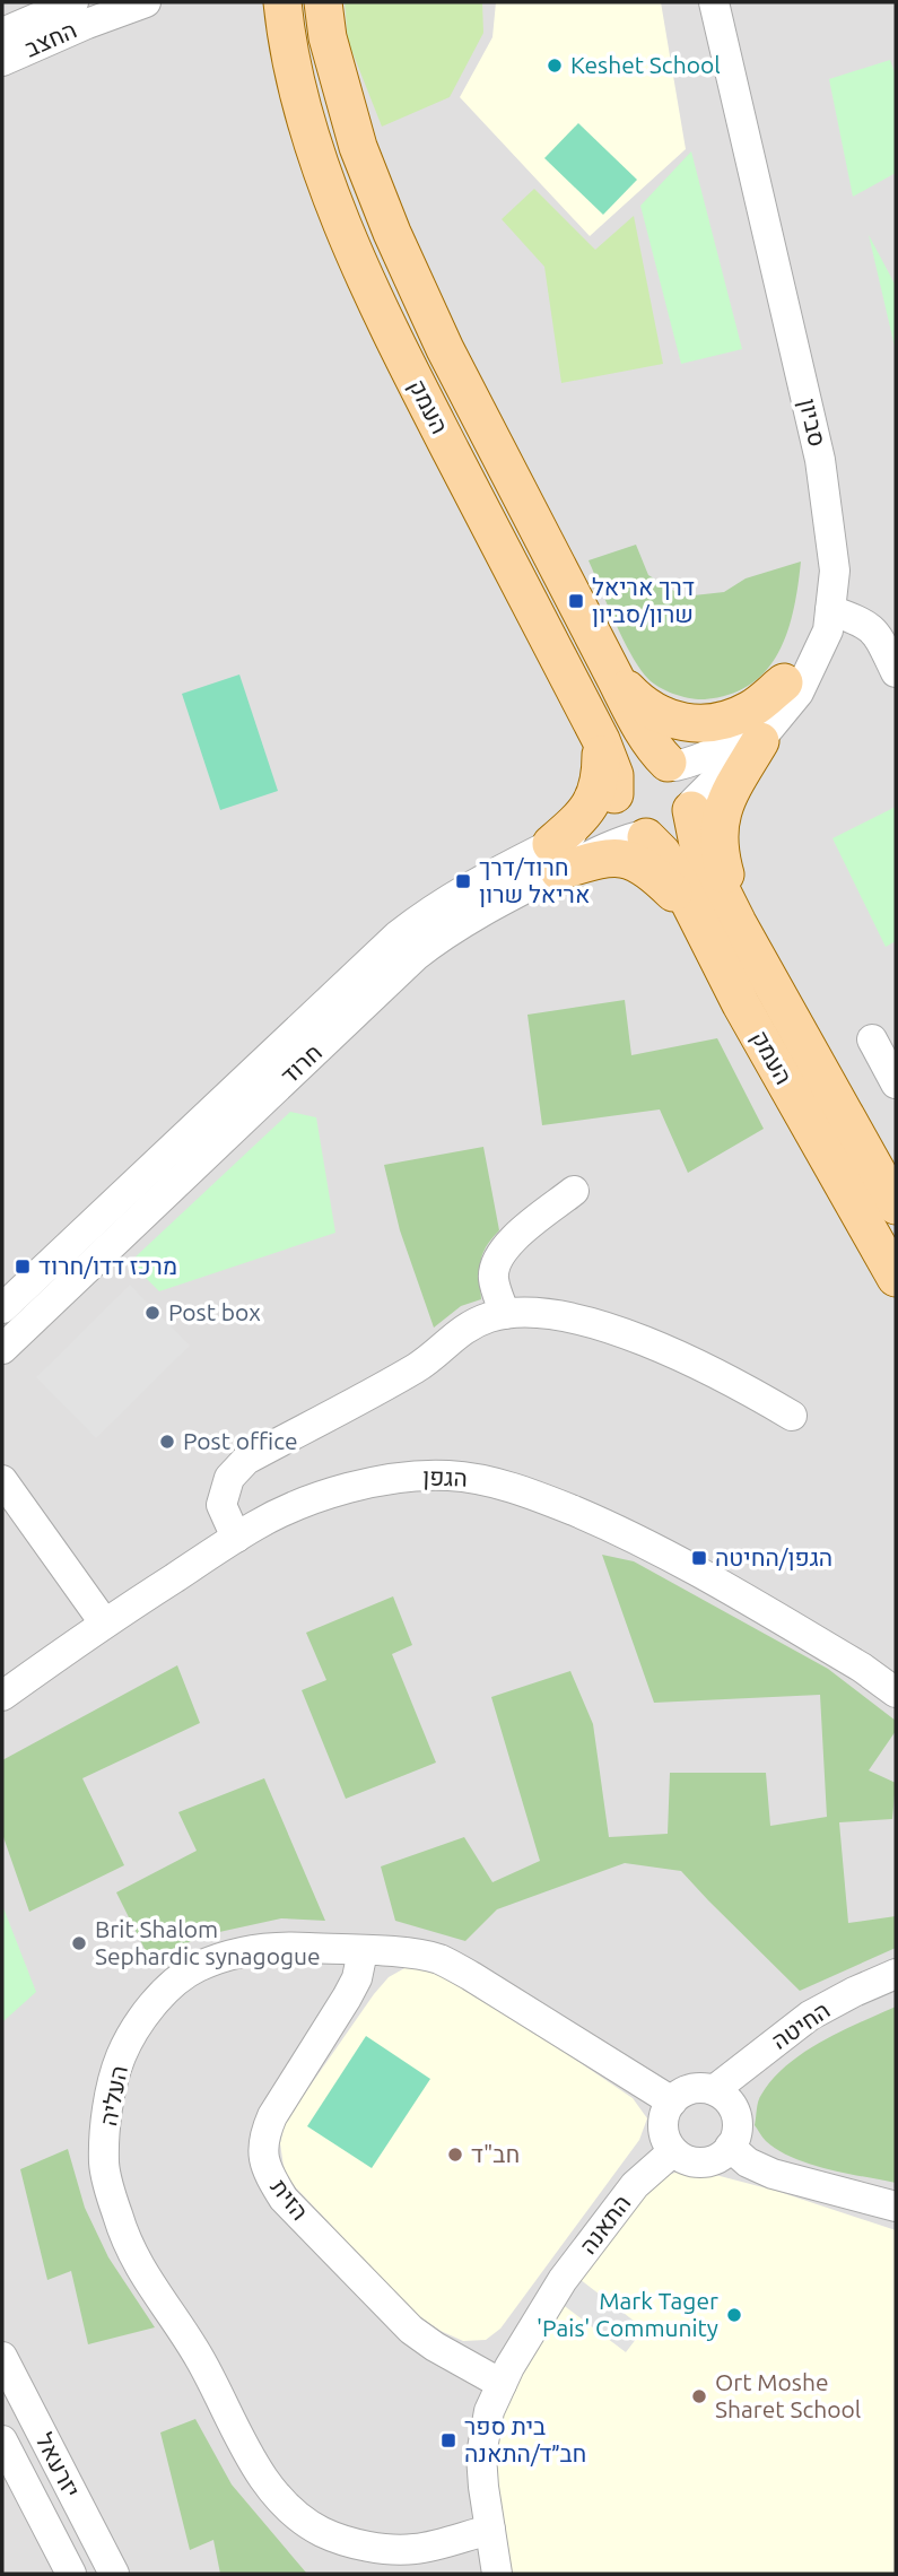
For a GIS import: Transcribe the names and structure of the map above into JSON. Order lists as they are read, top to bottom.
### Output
{
  "streets": {
    "main road": ["העמק"],
    "street": [
      "החצב",
      "סביון",
      "חרוד",
      "הגפן",
      "החיטה",
      "העליה",
      "הזית",
      "התאנה",
      "יזרעאל"
    ]
  },
  "crossings": [
    ["העמק", "סביון"],
    ["העמק", "חרוד"],
    ["סביון", "חרוד"],
    ["החיטה", "העליה"],
    ["החיטה", "התאנה"],
    ["העליה", "הזית"],
    ["העליה", "התאנה"],
    ["הזית", "התאנה"]
  ],
  "places": {
    "other": [
      "Keshet School",
      "Post box",
      "Post office",
      "Brit Shalom Sephardic synagogue",
      "חב\"ד",
      "Mark Tager 'Pais' Community",
      "Ort Moshe Sharet School"
    ],
    "transit": [
      "דרך אריאל שרון/סביון",
      "חרוד/דרך אריאל שרון",
      "מרכז דדו/חרוד",
      "הגפן/החיטה",
      "בית ספר חב״ד/התאנה"
    ]
  }
}
